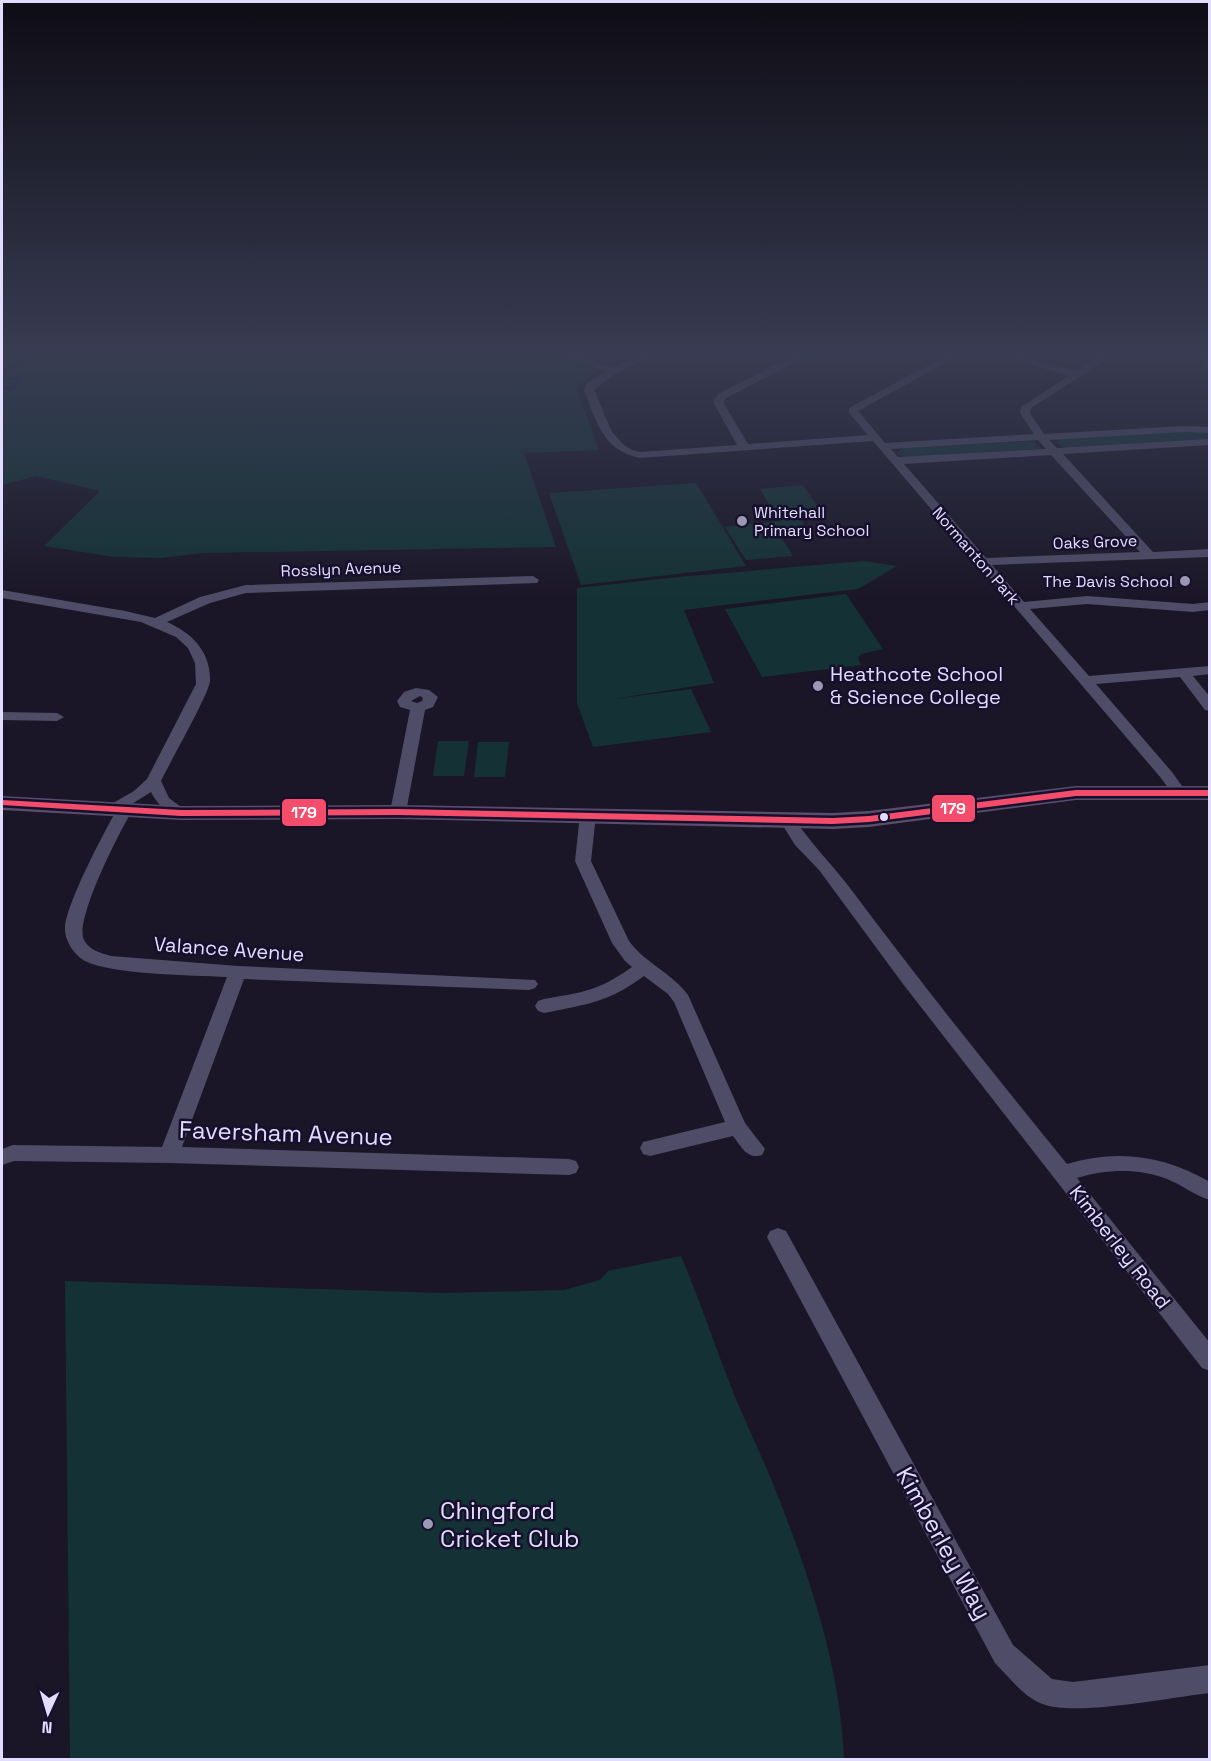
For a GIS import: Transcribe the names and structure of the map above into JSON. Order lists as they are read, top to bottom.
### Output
{
  "streets": {
    "street": [
      "Oaks Grove",
      "Normanton Park",
      "Rosslyn Avenue",
      "Valance Avenue",
      "Faversham Avenue",
      "Kimberley Road",
      "Kimberley Way"
    ]
  },
  "crossings": [
    ["Oaks Grove", "Normanton Park"]
  ],
  "places": [
    "Whitehall Primary School",
    "The Davis School",
    "Heathcote School & Science College",
    "Chingford Cricket Club"
  ],
  "lines": ["transit line 179"],
  "north": "bottom"
}
